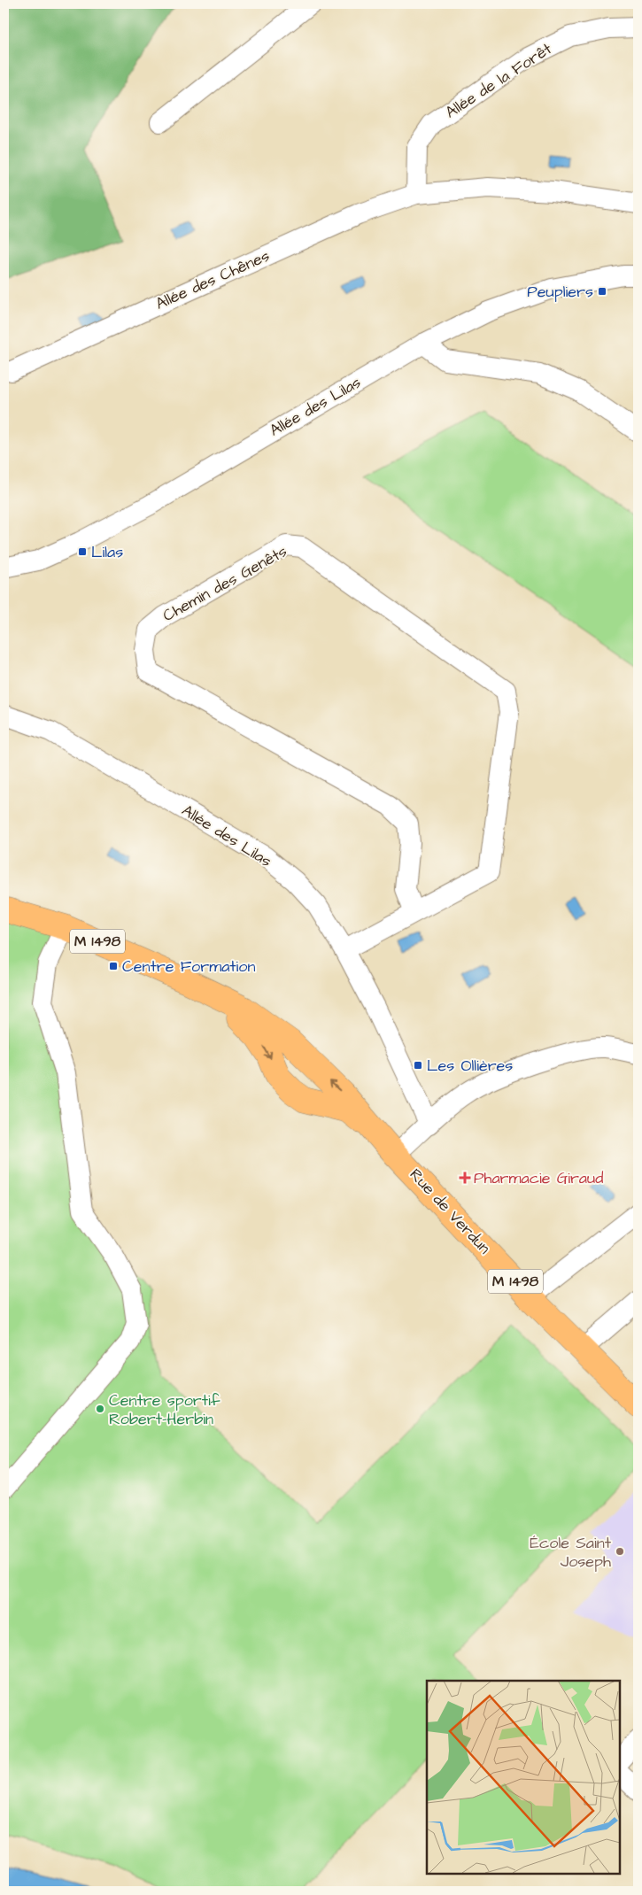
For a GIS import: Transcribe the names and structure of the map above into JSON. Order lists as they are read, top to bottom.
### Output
{
  "streets": {
    "main road": ["M 1498", "Rue de Verdun"],
    "street": [
      "Allée de la Forêt",
      "Allée des Chênes",
      "Allée des Lilas",
      "Chemin des Genêts"
    ]
  },
  "crossings": [
    ["Allée de la Forêt", "Allée des Chênes"],
    ["Allée des Lilas", "Chemin des Genêts"]
  ],
  "places": {
    "transit": [
      "Peupliers",
      "Lilas",
      "Centre Formation",
      "Les Ollières"
    ],
    "health": ["Pharmacie Giraud"],
    "other": ["Centre sportif Robert-Herbin", "École Saint Joseph"]
  }
}
